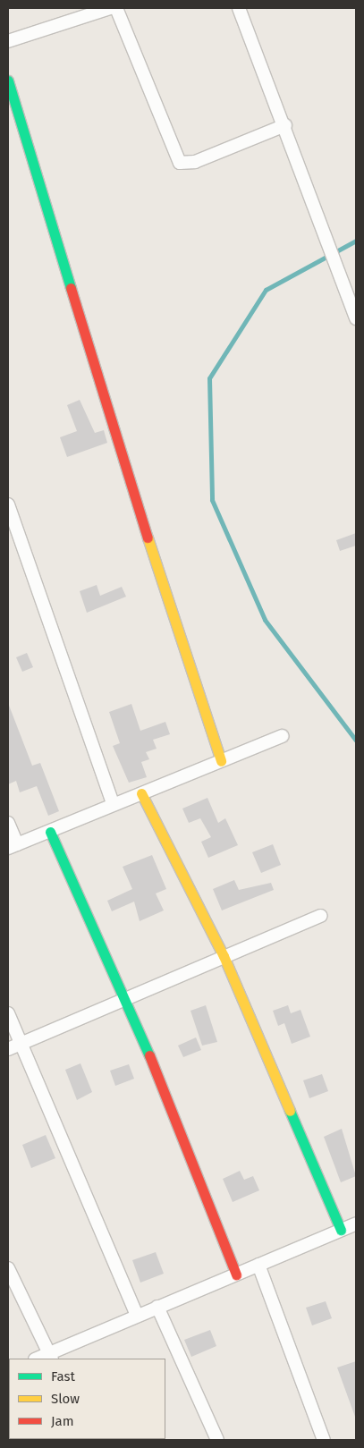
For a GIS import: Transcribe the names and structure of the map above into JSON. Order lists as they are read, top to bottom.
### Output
{
  "legend": ["Fast", "Slow", "Jam"]
}
